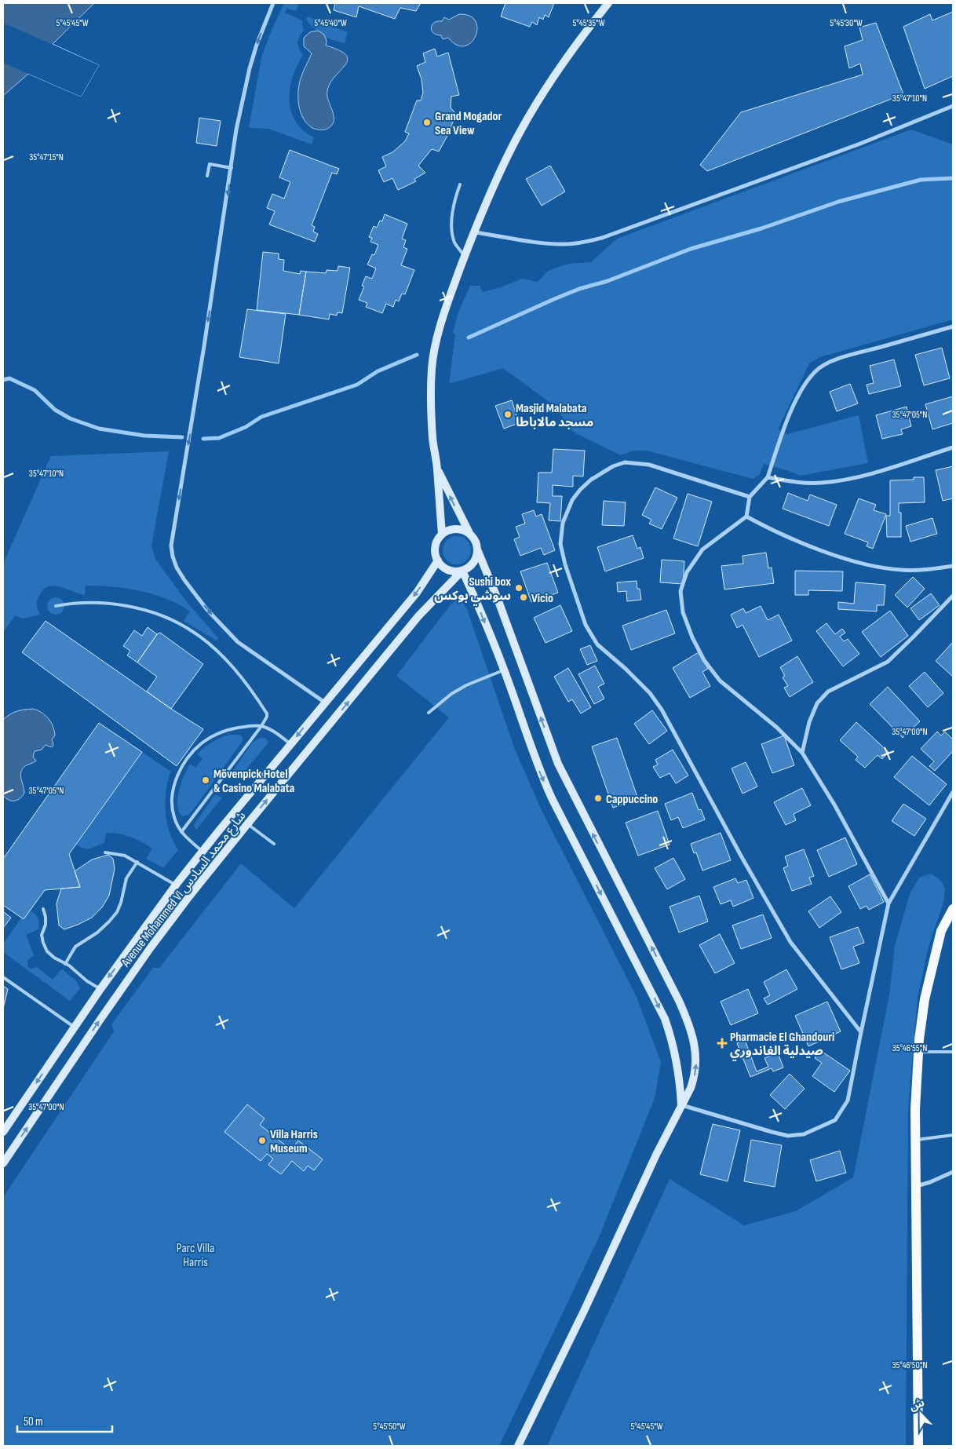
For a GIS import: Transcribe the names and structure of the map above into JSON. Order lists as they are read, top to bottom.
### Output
{
  "streets": {
    "main road": ["Avenue Mohammed VI شارع محمد السادس"]
  },
  "parks": ["Parc Villa Harris"],
  "places": {
    "other": [
      "Grand Mogador Sea View",
      "Masjid Malabata مسجد مالاباطا",
      "Sushi box سوشي بوكس",
      "Vicio",
      "Mövenpick Hotel & Casino Malabata",
      "Cappuccino",
      "Villa Harris Museum"
    ],
    "health": ["Pharmacie El Ghandouri صيدلية الغاندوري"]
  },
  "scale_bar": "50 m",
  "north": "top",
  "coordinates": [
    "5°45'45\"W",
    "5°45'40\"W",
    "5°45'35\"W",
    "5°45'30\"W",
    "35°47'10\"N",
    "35°47'15\"N",
    "35°47'05\"N",
    "35°47'00\"N",
    "35°46'55\"N",
    "35°46'50\"N",
    "5°45'50\"W"
  ]
}
